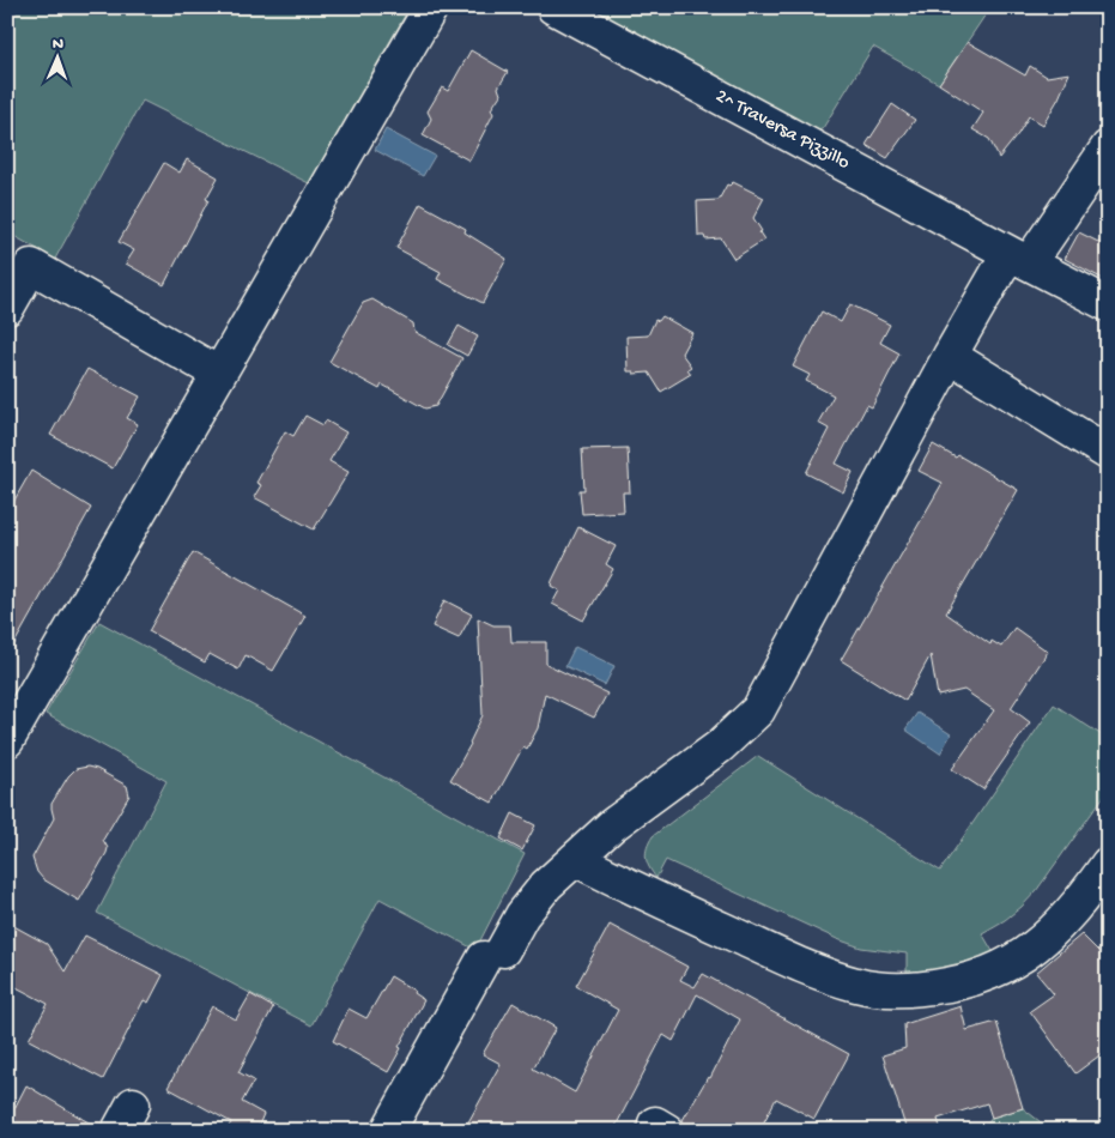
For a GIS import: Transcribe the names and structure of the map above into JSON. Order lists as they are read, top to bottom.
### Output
{
  "streets": {
    "street": ["2^ Traversa Pizzillo"]
  },
  "north": "top"
}
